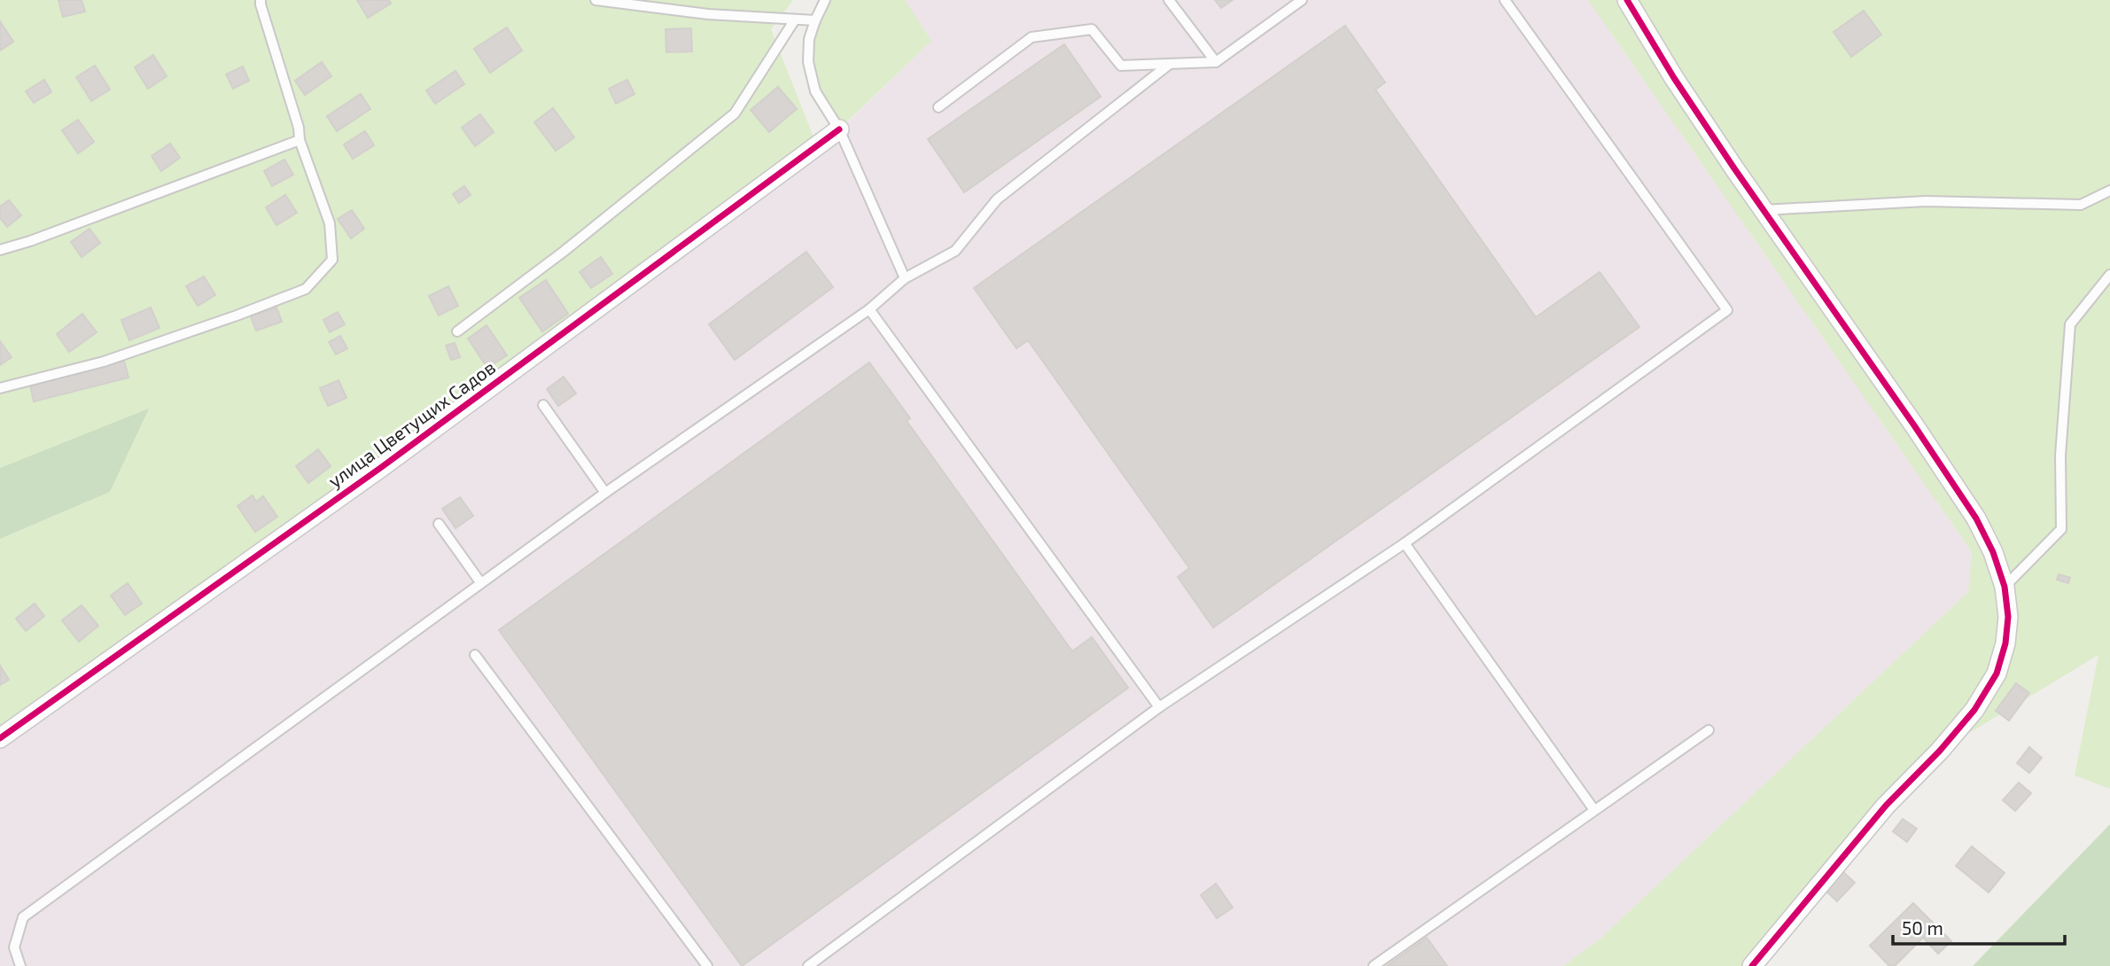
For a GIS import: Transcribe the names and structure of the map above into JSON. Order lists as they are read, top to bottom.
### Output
{
  "streets": {
    "street": ["улица Цветущих Садов"]
  },
  "scale_bar": "50 m"
}
